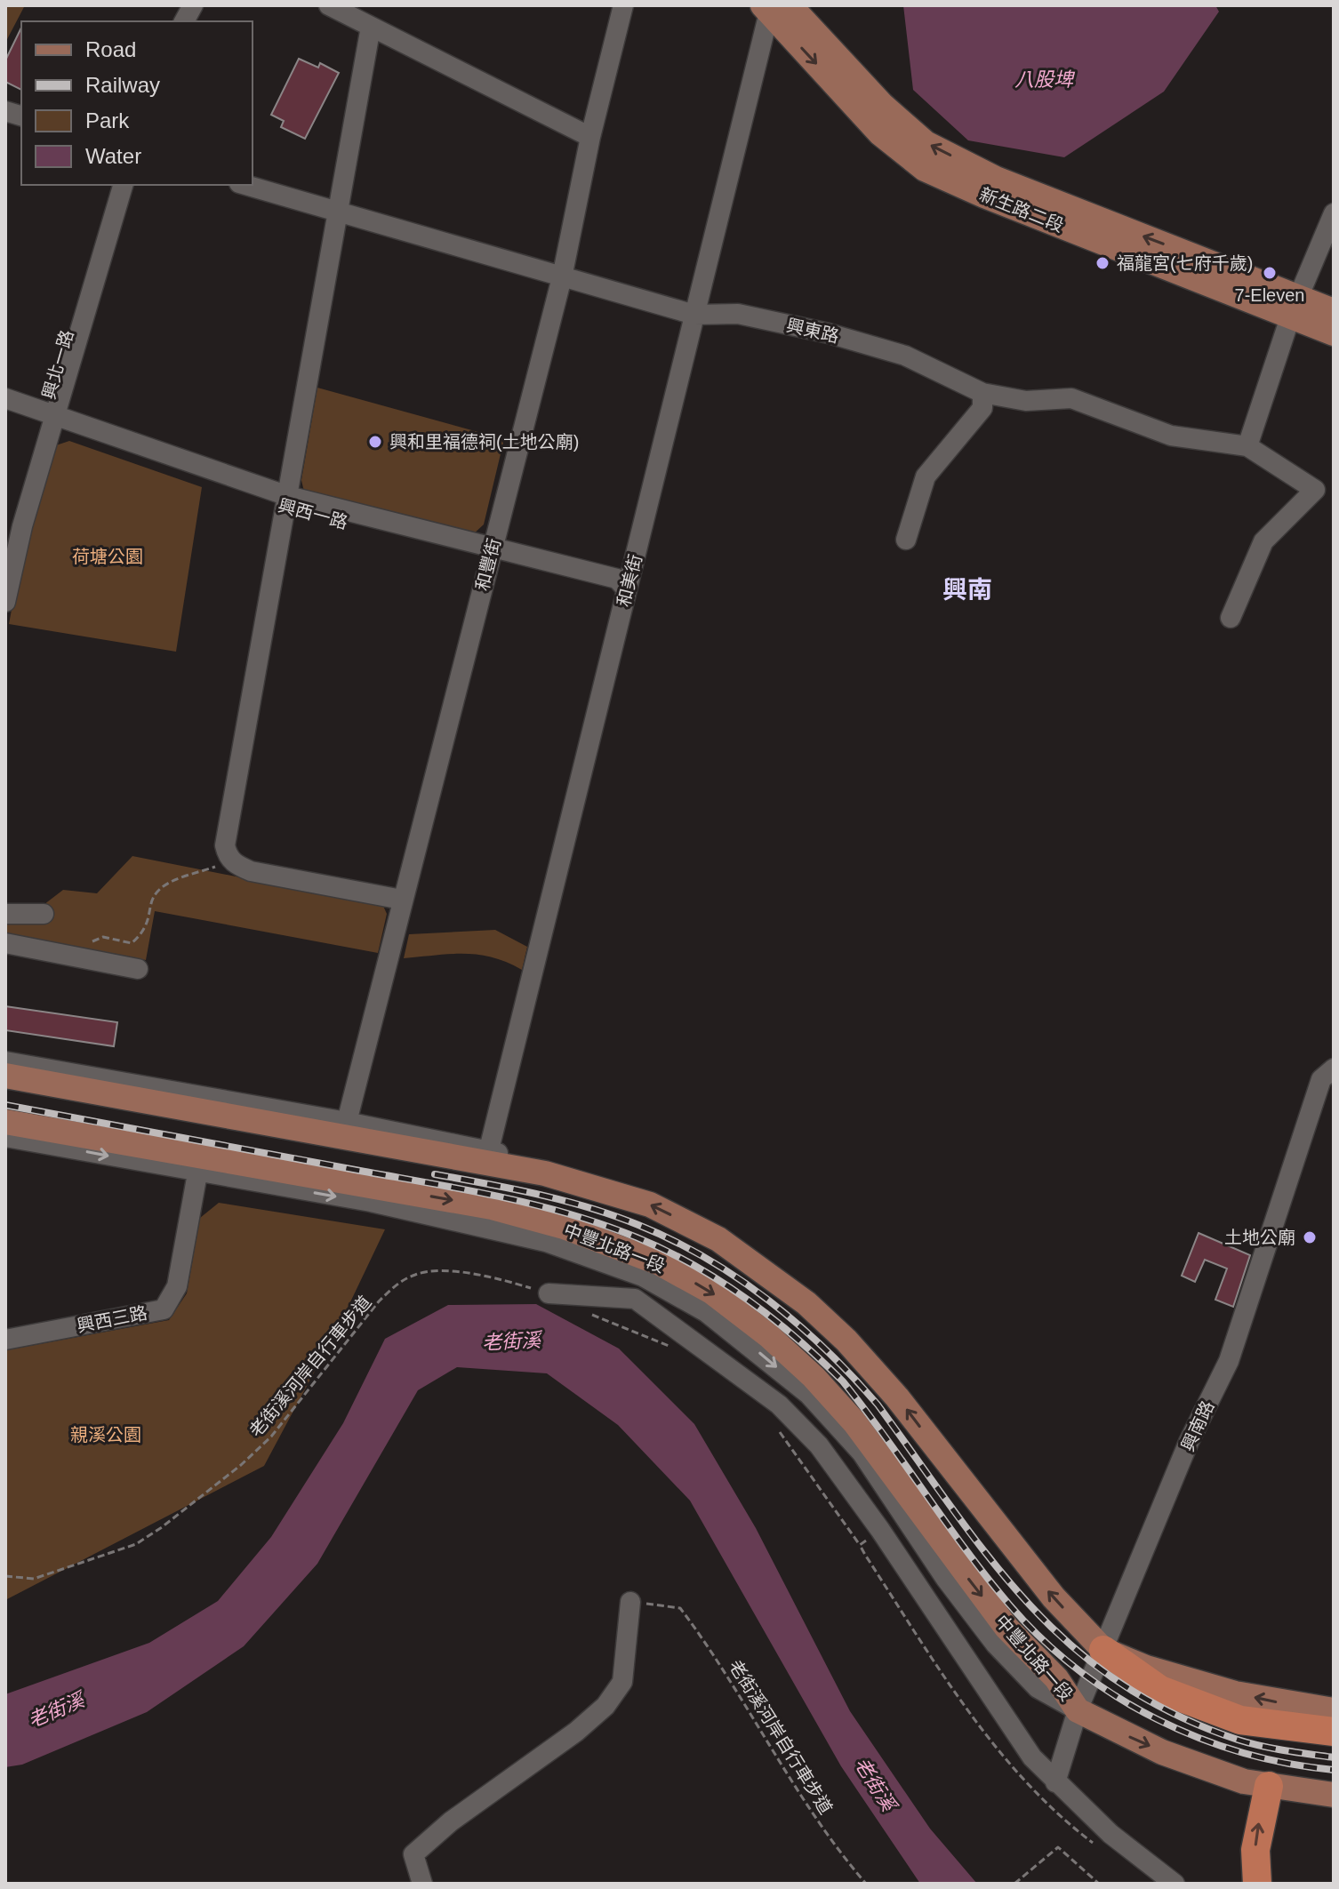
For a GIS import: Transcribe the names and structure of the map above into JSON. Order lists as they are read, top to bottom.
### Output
{
  "streets": {
    "main road": ["新生路二段", "中豐北路一段"],
    "street": [
      "興東路",
      "興北一路",
      "興西一路",
      "和豐街",
      "和美街",
      "興西三路",
      "興南路"
    ],
    "path": ["老街溪河岸自行車步道"]
  },
  "crossings": [
    ["新生路二段", "和美街"],
    ["興東路", "和豐街"],
    ["興東路", "和美街"],
    ["興北一路", "興西一路"],
    ["興西一路", "和豐街"],
    ["興西一路", "和美街"],
    ["中豐北路一段", "興西三路"],
    ["中豐北路一段", "興南路"]
  ],
  "districts": ["興南"],
  "water": ["八股埤", "老街溪"],
  "parks": ["荷塘公園", "親溪公園"],
  "places": [
    "福龍宮(七府千歲)",
    "7-Eleven",
    "興和里福德祠(土地公廟)",
    "土地公廟"
  ],
  "legend": [
    "Road",
    "Railway",
    "Park",
    "Water"
  ]
}
